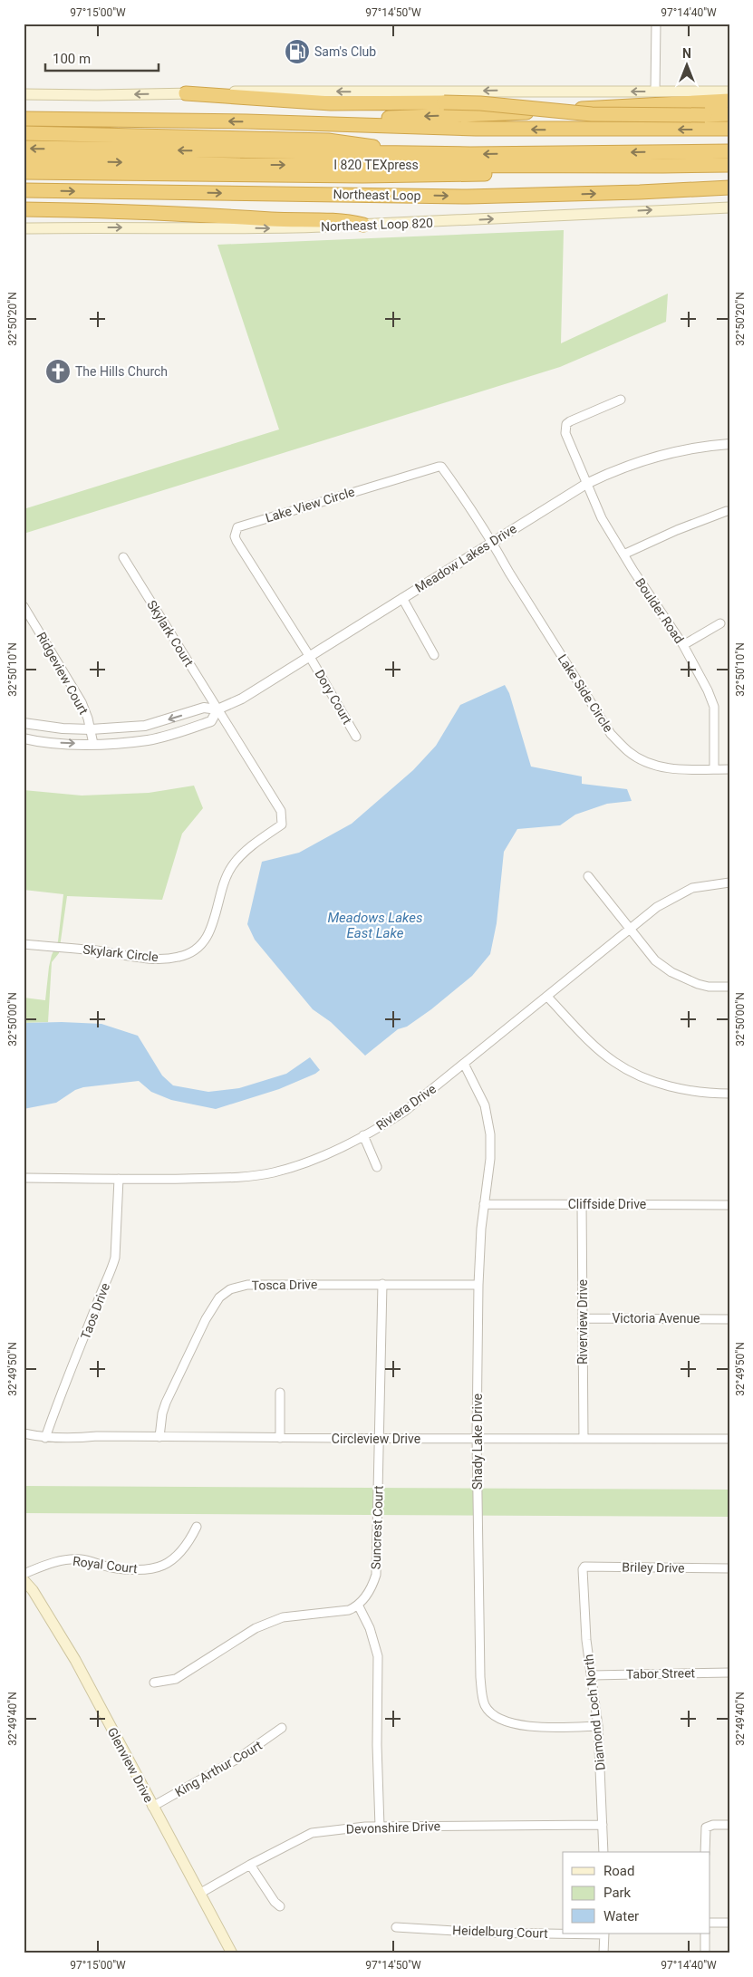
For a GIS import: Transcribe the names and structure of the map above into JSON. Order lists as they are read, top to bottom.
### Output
{
  "streets": {
    "highway": ["I 820 TEXpress", "Northeast Loop"],
    "main road": ["Northeast Loop 820", "Glenview Drive"],
    "street": [
      "Lake View Circle",
      "Meadow Lakes Drive",
      "Boulder Road",
      "Skylark Court",
      "Ridgeview Court",
      "Lake Side Circle",
      "Dory Court",
      "Skylark Circle",
      "Riviera Drive",
      "Cliffside Drive",
      "Tosca Drive",
      "Taos Drive",
      "Victoria Avenue",
      "Riverview Drive",
      "Circleview Drive",
      "Shady Lake Drive",
      "Suncrest Court",
      "Royal Court",
      "Briley Drive",
      "Tabor Street",
      "Diamond Loch North",
      "King Arthur Court",
      "Devonshire Drive",
      "Heidelburg Court"
    ]
  },
  "crossings": [
    ["Lake View Circle", "Meadow Lakes Drive"],
    ["Lake View Circle", "Lake Side Circle"],
    ["Lake View Circle", "Dory Court"],
    ["Meadow Lakes Drive", "Boulder Road"],
    ["Meadow Lakes Drive", "Skylark Court"],
    ["Meadow Lakes Drive", "Ridgeview Court"],
    ["Meadow Lakes Drive", "Lake Side Circle"],
    ["Meadow Lakes Drive", "Dory Court"],
    ["Meadow Lakes Drive", "Skylark Circle"],
    ["Boulder Road", "Lake Side Circle"],
    ["Skylark Court", "Skylark Circle"],
    ["Riviera Drive", "Taos Drive"],
    ["Riviera Drive", "Shady Lake Drive"],
    ["Cliffside Drive", "Riverview Drive"],
    ["Cliffside Drive", "Shady Lake Drive"],
    ["Tosca Drive", "Circleview Drive"],
    ["Tosca Drive", "Shady Lake Drive"],
    ["Tosca Drive", "Suncrest Court"],
    ["Taos Drive", "Circleview Drive"],
    ["Victoria Avenue", "Riverview Drive"],
    ["Riverview Drive", "Circleview Drive"],
    ["Circleview Drive", "Shady Lake Drive"],
    ["Circleview Drive", "Suncrest Court"],
    ["Shady Lake Drive", "Diamond Loch North"],
    ["Briley Drive", "Diamond Loch North"],
    ["Tabor Street", "Diamond Loch North"],
    ["Diamond Loch North", "Devonshire Drive"],
    ["Glenview Drive", "King Arthur Court"],
    ["Glenview Drive", "Devonshire Drive"]
  ],
  "one_way": ["Northeast Loop 820"],
  "water": ["Meadows Lakes East Lake"],
  "places": {
    "fuel station": ["Sam's Club"],
    "church": ["The Hills Church"]
  },
  "legend": ["Road", "Park", "Water"],
  "scale_bar": "100 m",
  "north": "top",
  "coordinates": [
    "97°15'00\"W",
    "97°14'50\"W",
    "97°14'40\"W",
    "32°50'20\"N",
    "32°50'10\"N",
    "32°50'00\"N",
    "32°49'50\"N",
    "32°49'40\"N"
  ]
}
